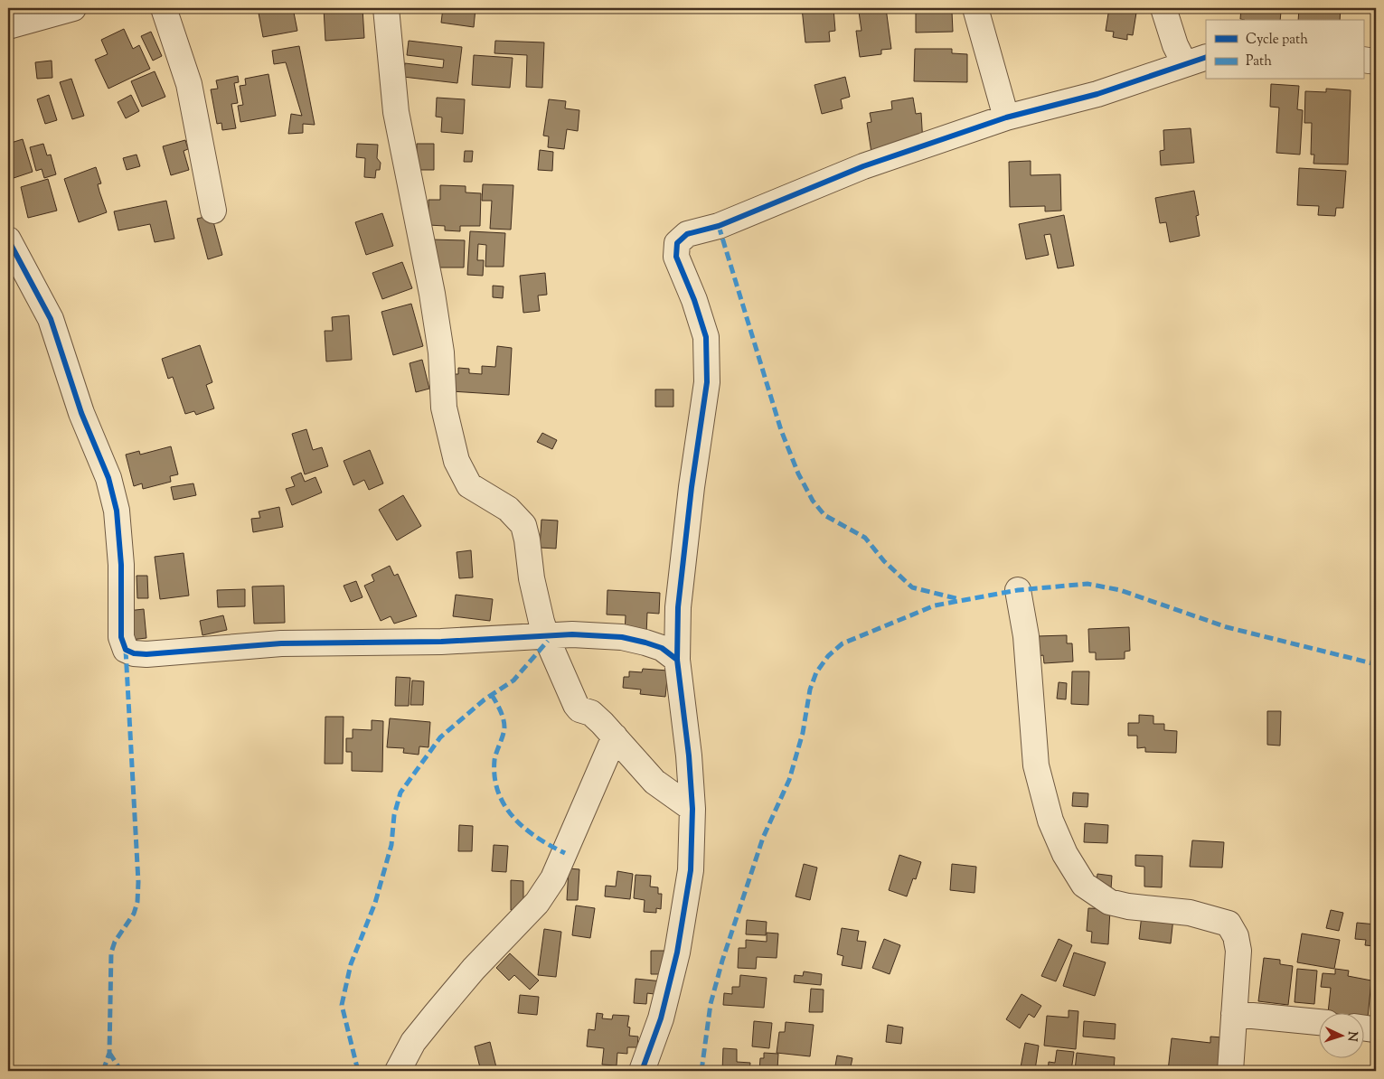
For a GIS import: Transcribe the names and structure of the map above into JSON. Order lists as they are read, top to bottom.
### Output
{
  "legend": ["Cycle path", "Path"],
  "north": "right"
}
